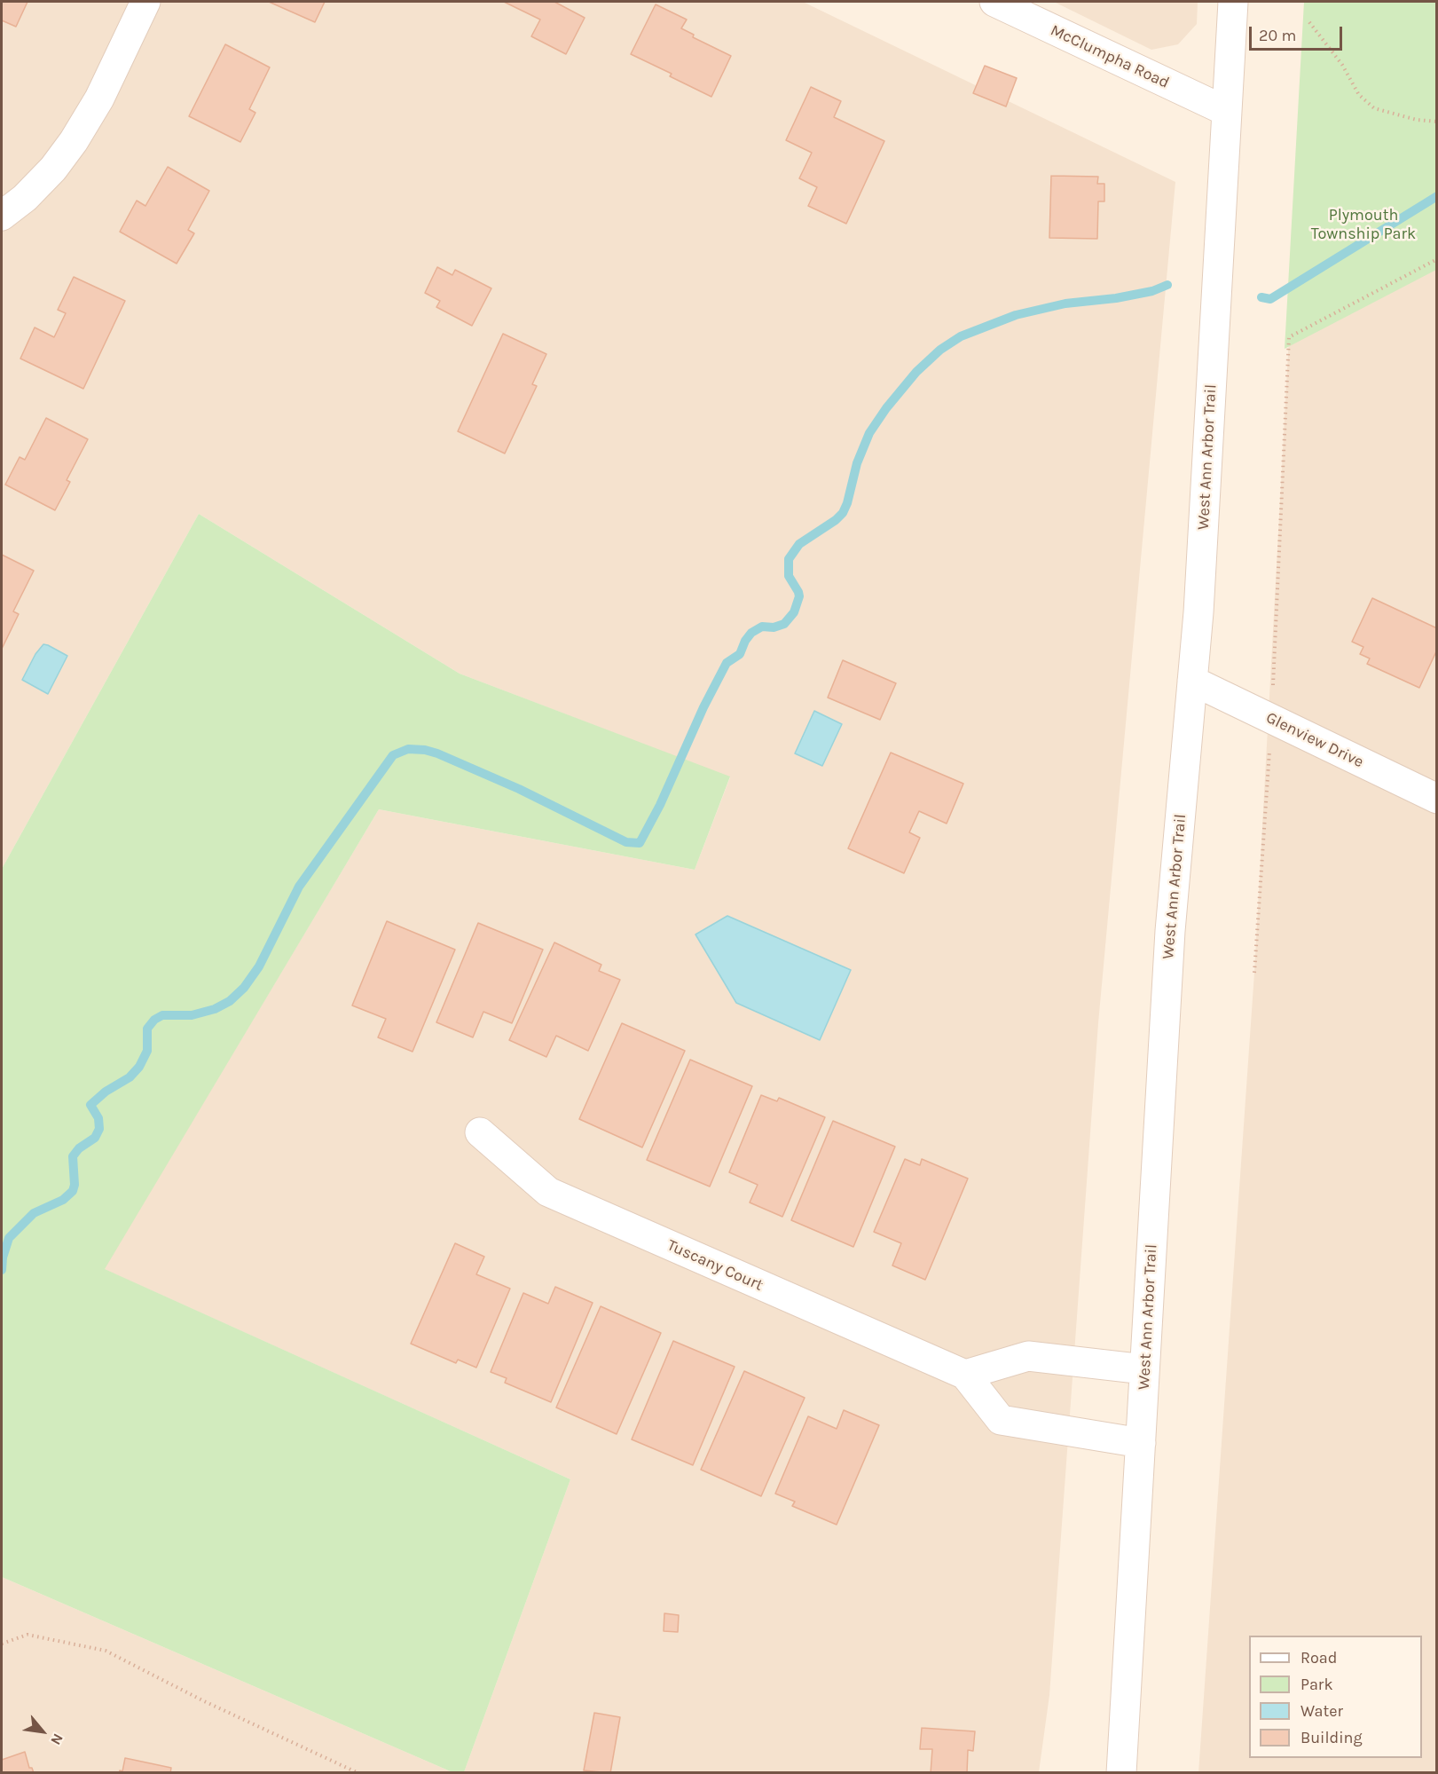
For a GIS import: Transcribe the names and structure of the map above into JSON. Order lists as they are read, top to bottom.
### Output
{
  "streets": {
    "street": [
      "McClumpha Road",
      "West Ann Arbor Trail",
      "Glenview Drive",
      "Tuscany Court"
    ]
  },
  "crossings": [
    ["McClumpha Road", "West Ann Arbor Trail"],
    ["West Ann Arbor Trail", "Glenview Drive"],
    ["West Ann Arbor Trail", "Tuscany Court"]
  ],
  "parks": ["Plymouth Township Park"],
  "legend": [
    "Road",
    "Park",
    "Water",
    "Building"
  ],
  "scale_bar": "20 m",
  "north": "bottom right"
}
